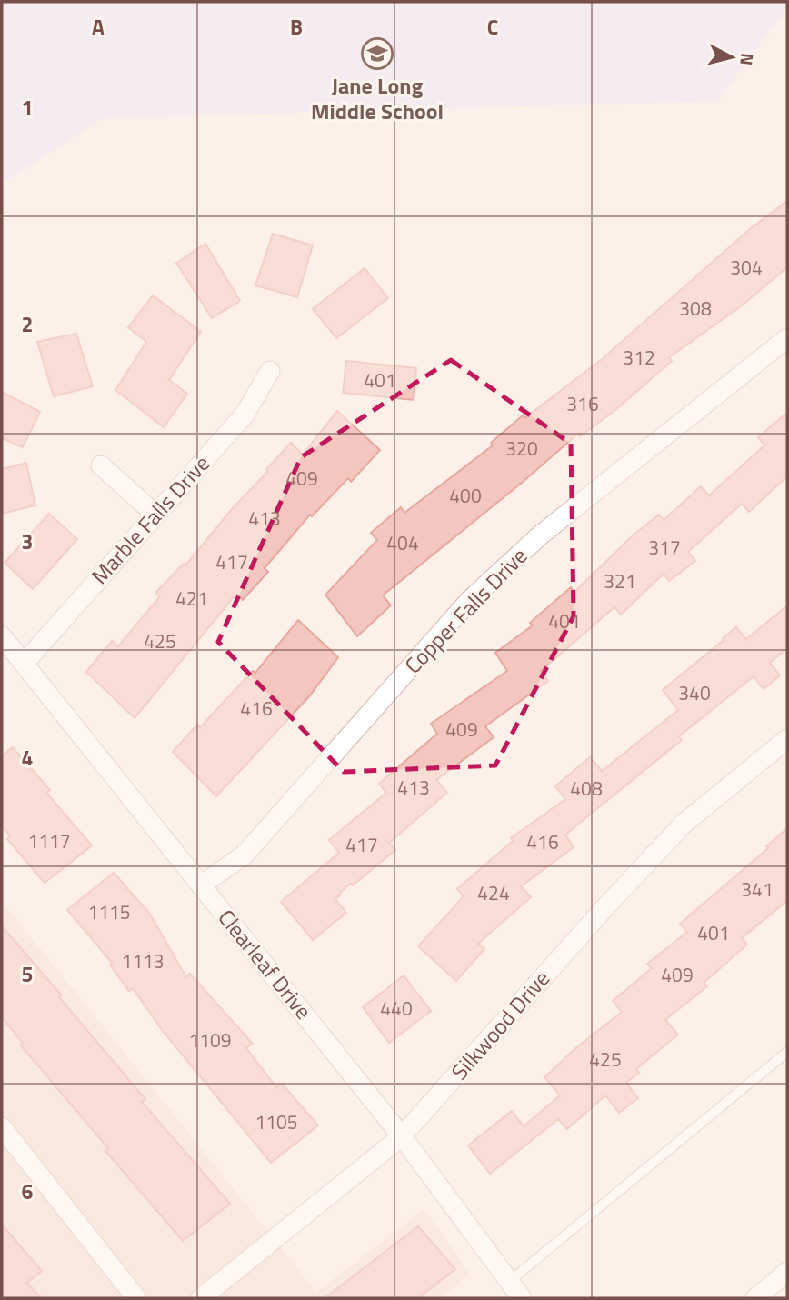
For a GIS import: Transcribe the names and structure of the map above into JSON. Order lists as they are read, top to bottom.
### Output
{
  "streets": {
    "street": [
      "Marble Falls Drive",
      "Copper Falls Drive",
      "Clearleaf Drive",
      "Silkwood Drive"
    ]
  },
  "crossings": [
    ["Marble Falls Drive", "Clearleaf Drive"],
    ["Copper Falls Drive", "Clearleaf Drive"],
    ["Clearleaf Drive", "Silkwood Drive"]
  ],
  "places": {
    "school or university": ["Jane Long Middle School"]
  },
  "house_numbers": [
    "304",
    "308",
    "312",
    "401",
    "316",
    "320",
    "409",
    "400",
    "413",
    "404",
    "317",
    "417",
    "321",
    "421",
    "401",
    "425",
    "340",
    "416",
    "409",
    "413",
    "408",
    "1117",
    "416",
    "417",
    "341",
    "424",
    "1115",
    "401",
    "1113",
    "409",
    "440",
    "1109",
    "425",
    "1105"
  ],
  "north": "right",
  "grid": {
    "columns": ["A", "B", "C"],
    "rows": [
      "1",
      "2",
      "3",
      "4",
      "5",
      "6"
    ]
  }
}
